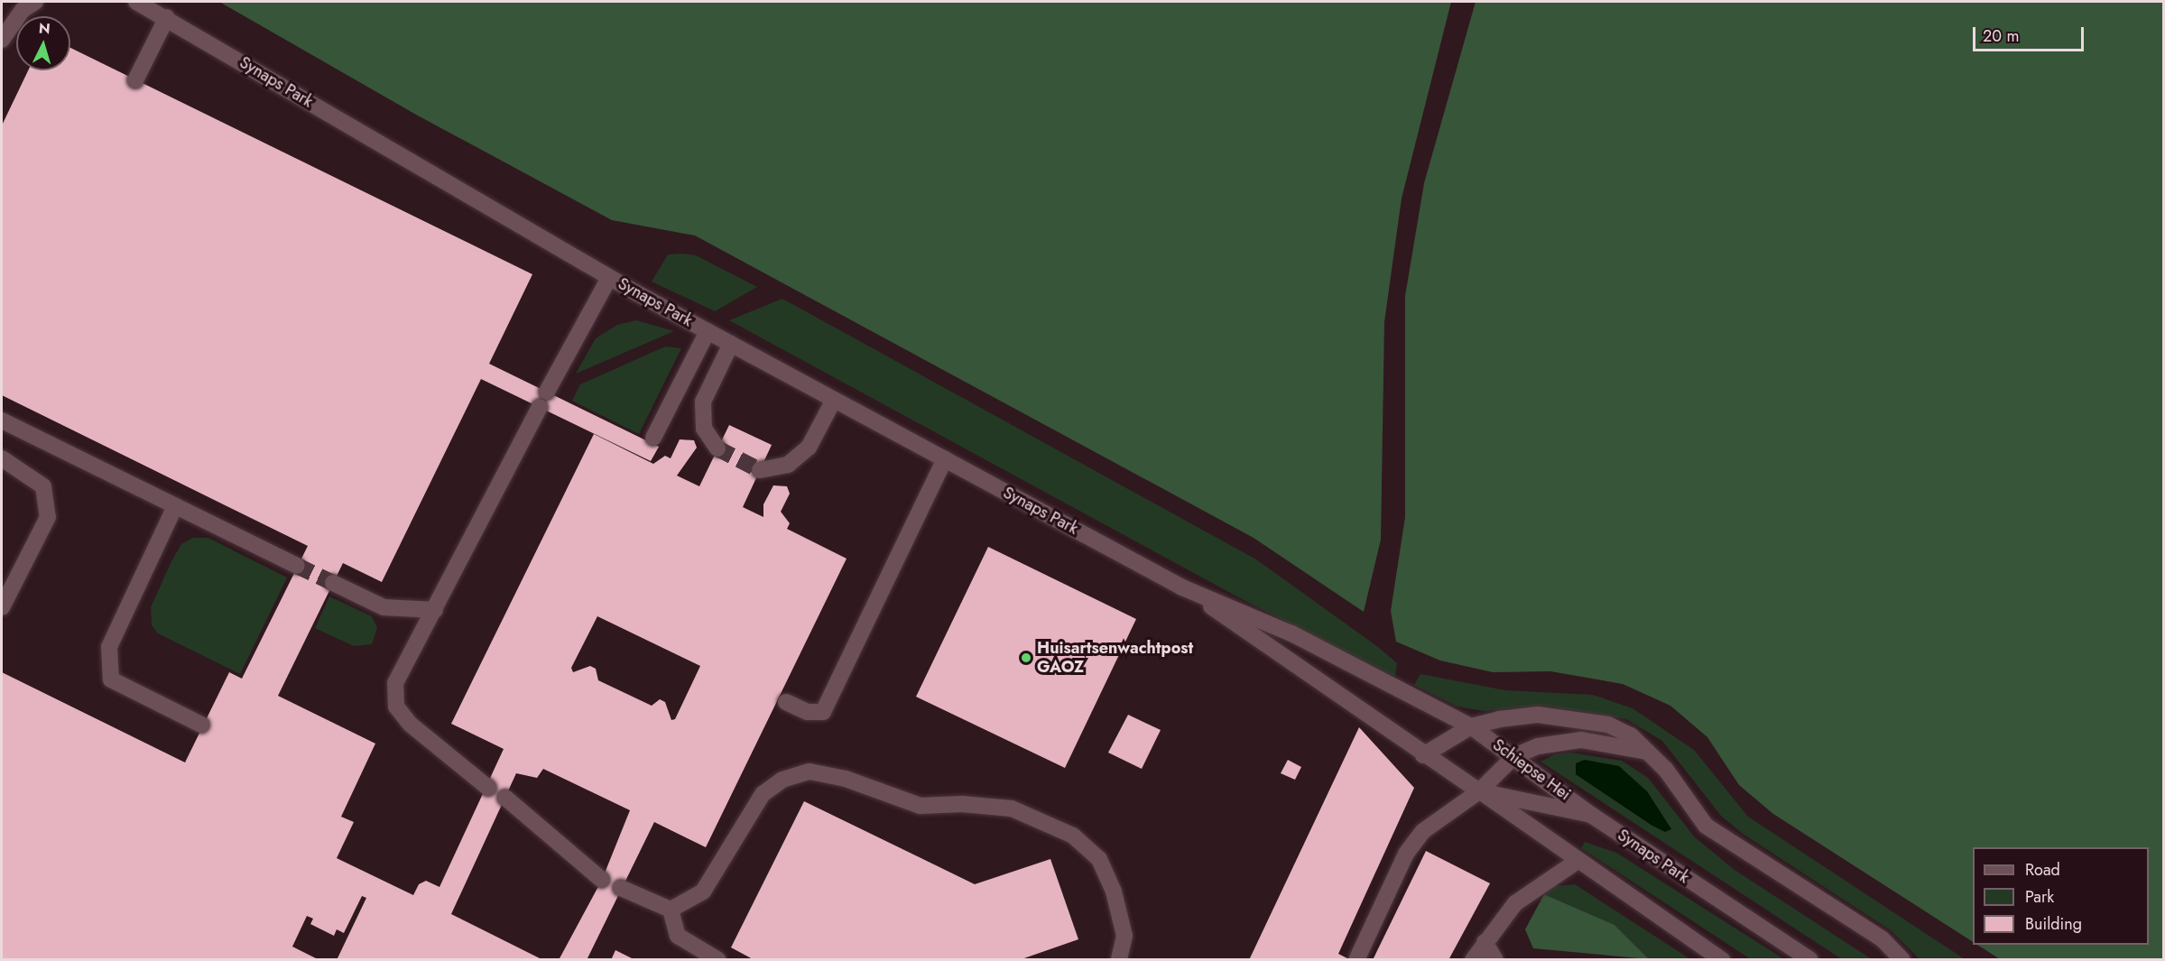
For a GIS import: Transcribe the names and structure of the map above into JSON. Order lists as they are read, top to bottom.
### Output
{
  "streets": {
    "street": ["Synaps Park", "Schiepse Hei"]
  },
  "crossings": [
    ["Synaps Park", "Schiepse Hei"]
  ],
  "places": ["Huisartsenwachtpost GAOZ"],
  "legend": ["Road", "Park", "Building"],
  "scale_bar": "20 m",
  "north": "top"
}
